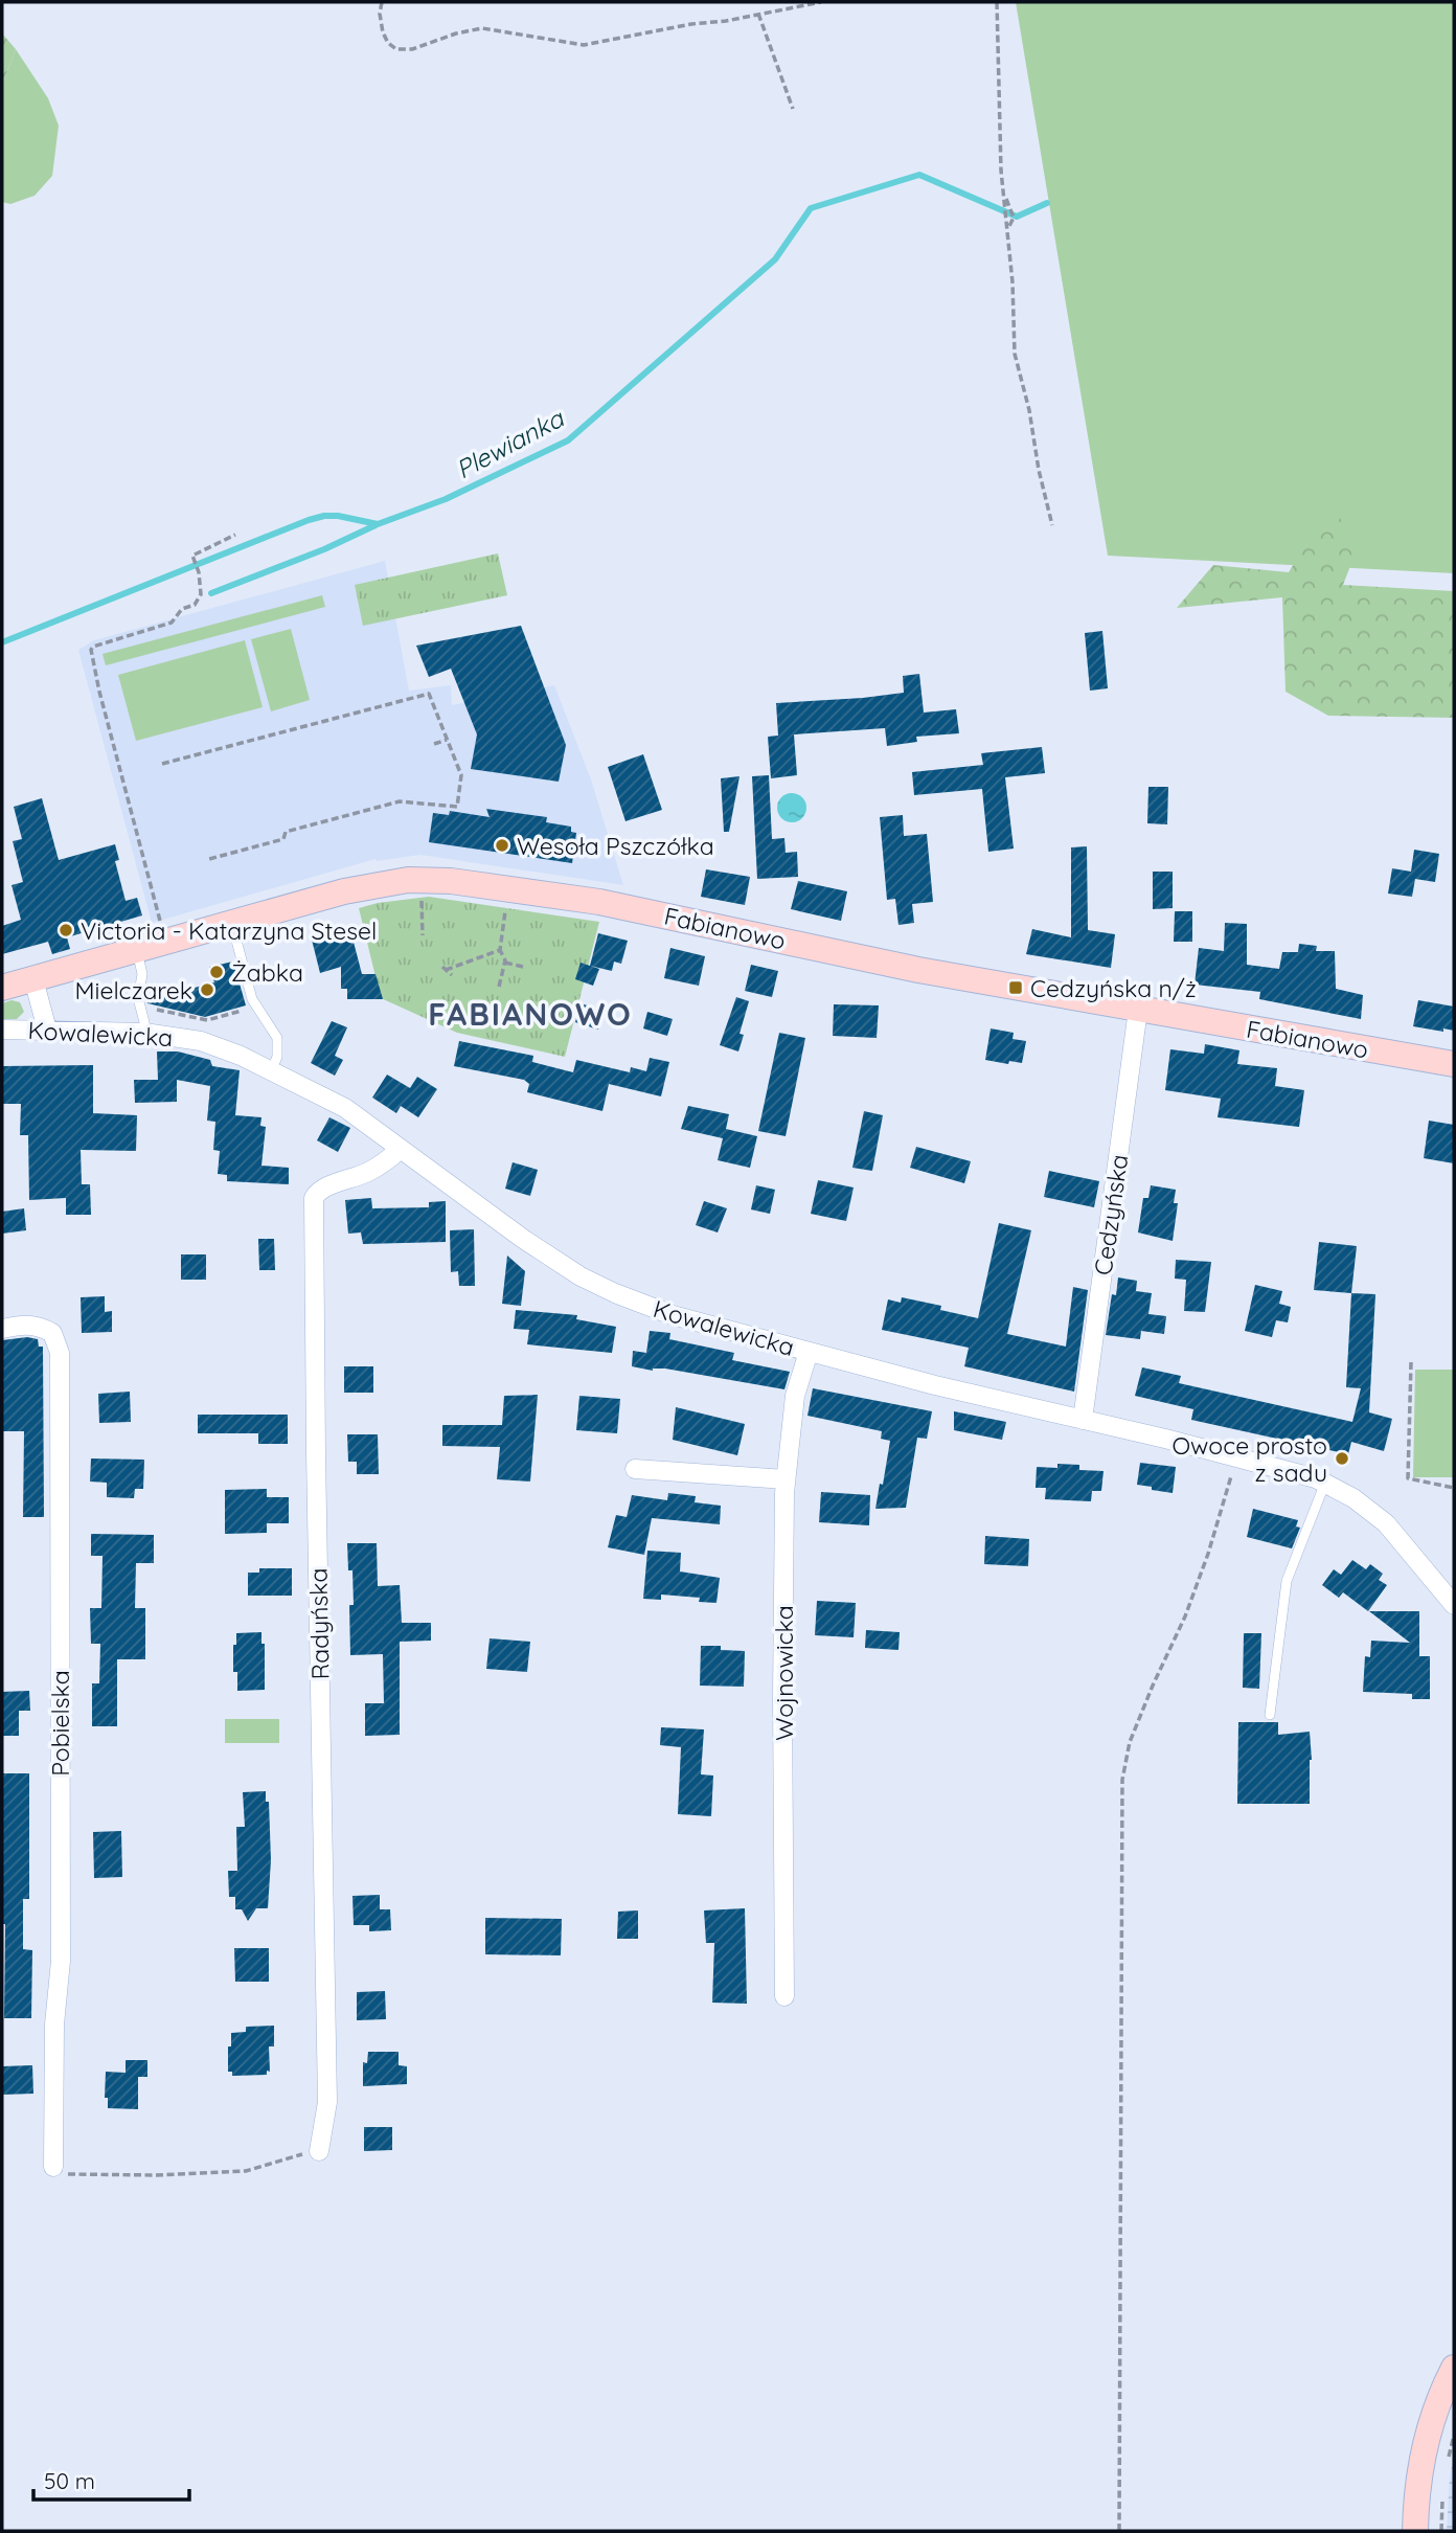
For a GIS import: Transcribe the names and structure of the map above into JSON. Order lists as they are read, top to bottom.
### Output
{
  "streets": {
    "street": [
      "Fabianowo",
      "Kowalewicka",
      "Cedzyńska",
      "Radyńska",
      "Wojnowicka",
      "Pobielska"
    ]
  },
  "crossings": [
    ["Fabianowo", "Cedzyńska"],
    ["Kowalewicka", "Cedzyńska"],
    ["Kowalewicka", "Radyńska"],
    ["Kowalewicka", "Wojnowicka"]
  ],
  "districts": ["FABIANOWO"],
  "water": ["Plewianka"],
  "places": {
    "other": [
      "Wesoła Pszczółka",
      "Victoria - Katarzyna Stesel",
      "Żabka",
      "Mielczarek",
      "Owoce prosto z sadu"
    ],
    "transit": ["Cedzyńska n/ż"]
  },
  "scale_bar": "50 m"
}
